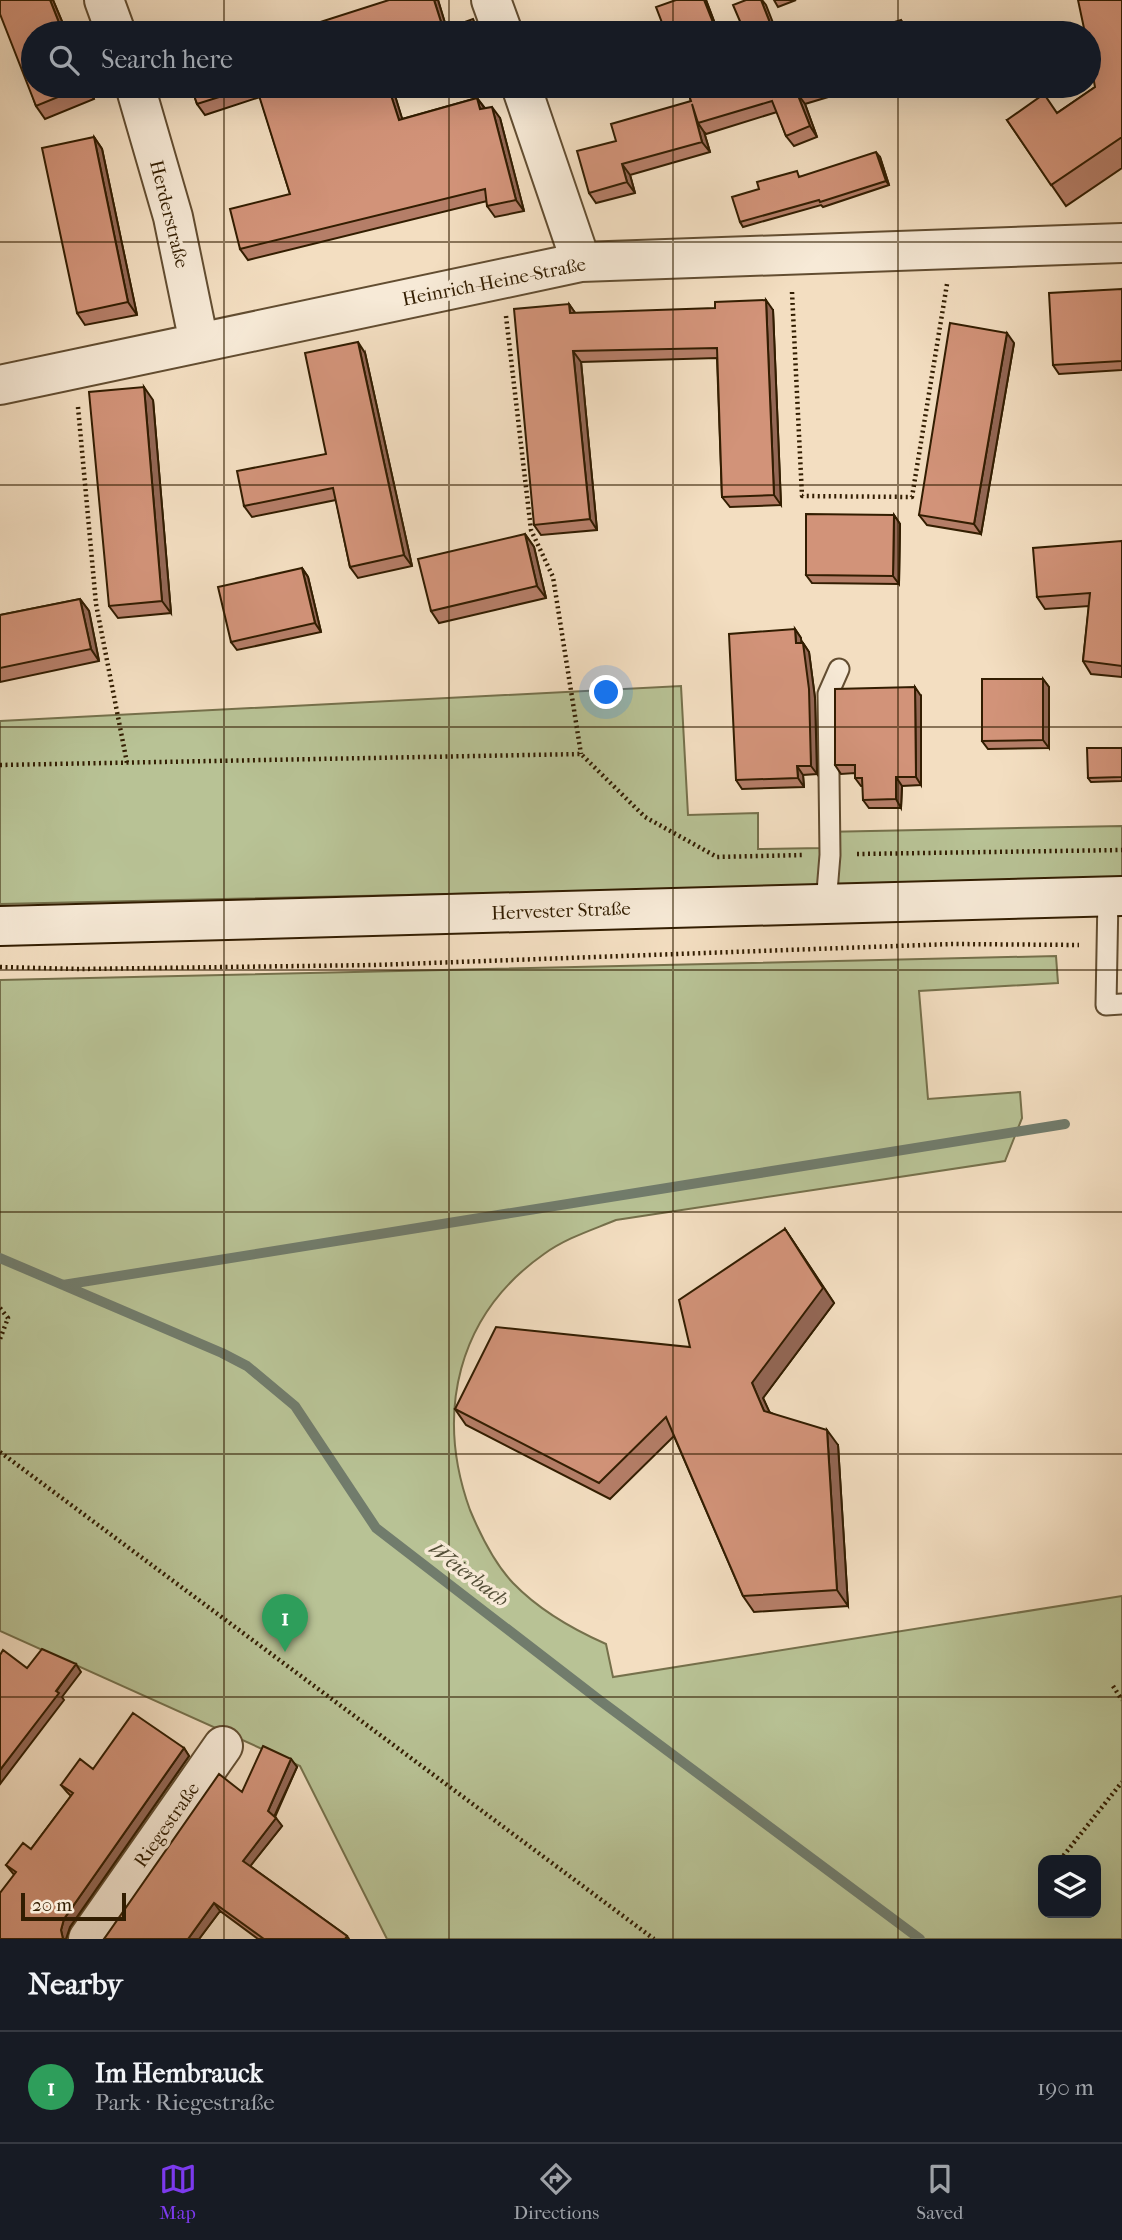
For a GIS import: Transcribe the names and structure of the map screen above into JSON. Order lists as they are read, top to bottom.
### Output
{
  "streets": {
    "street": [
      "Herderstraße",
      "Heinrich-Heine-Straße",
      "Hervester Straße",
      "Riegestraße"
    ]
  },
  "crossings": [
    ["Herderstraße", "Heinrich-Heine-Straße"]
  ],
  "water": ["Weierbach"],
  "scale_bar": "20 m",
  "page": {
    "search": "Search here",
    "pins": "1",
    "scale": "20 m",
    "heading": "Nearby",
    "list": [
      {
        "mark": "1",
        "name": "Im Hembrauck",
        "note": "Park · Riegestraße",
        "value": "190 m"
      }
    ],
    "nav": ["Map", "Directions", "Saved"]
  }
}
